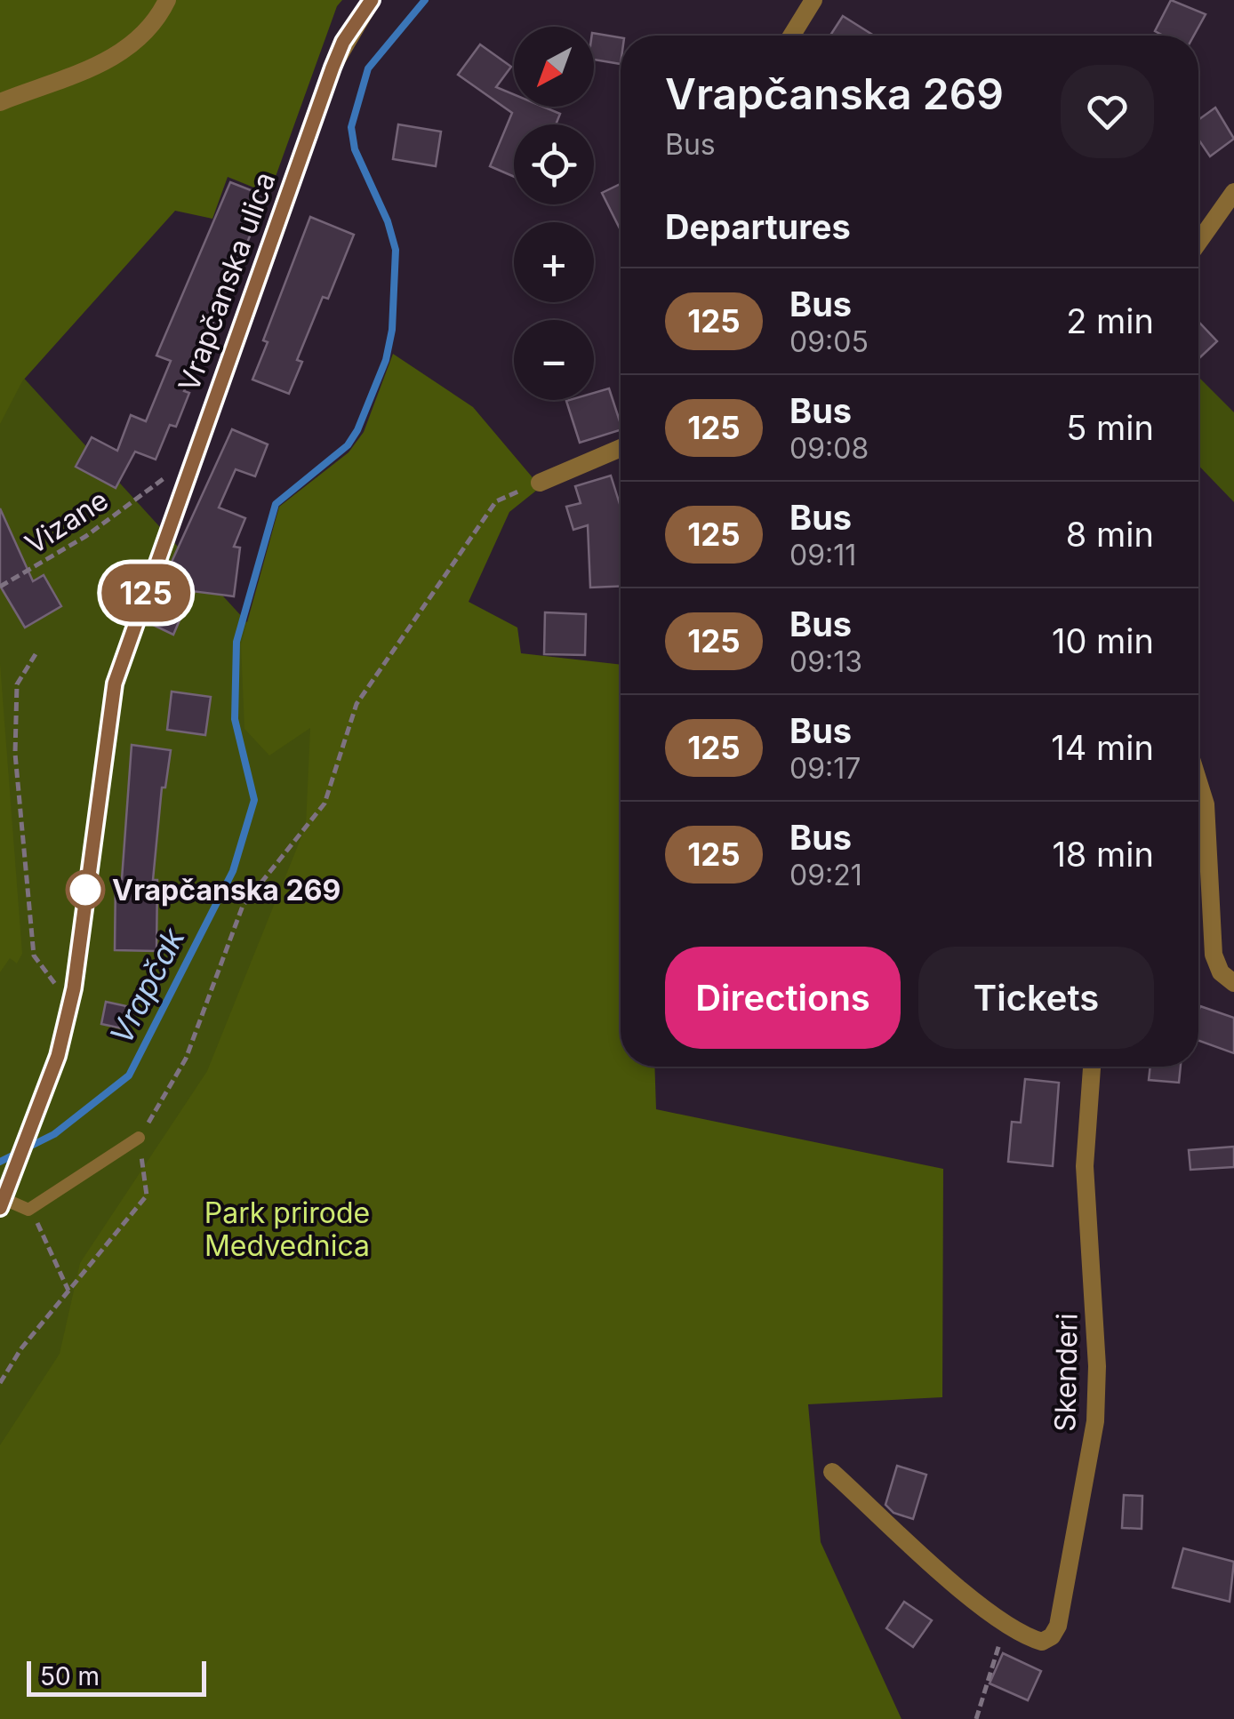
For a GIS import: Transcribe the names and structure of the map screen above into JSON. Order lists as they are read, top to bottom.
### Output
{
  "streets": {
    "street": ["Vrapčanska ulica", "Skenderi"],
    "path": ["Vizane"]
  },
  "water": ["Vrapčak"],
  "parks": ["Park prirode Medvednica"],
  "places": ["Vrapčanska 269"],
  "lines": ["bus line 125"],
  "scale_bar": "50 m",
  "north": "bottom left",
  "page": {
    "on_map": "125",
    "map_buttons": ["+", "−"],
    "heading": [
      ["Vrapčanska 269", "Bus"],
      "Departures"
    ],
    "list": [
      {
        "mark": "125",
        "name": "Bus",
        "note": "09:05",
        "value": "2 min"
      },
      {
        "mark": "125",
        "name": "Bus",
        "note": "09:08",
        "value": "5 min"
      },
      {
        "mark": "125",
        "name": "Bus",
        "note": "09:11",
        "value": "8 min"
      },
      {
        "mark": "125",
        "name": "Bus",
        "note": "09:13",
        "value": "10 min"
      },
      {
        "mark": "125",
        "name": "Bus",
        "note": "09:17",
        "value": "14 min"
      },
      {
        "mark": "125",
        "name": "Bus",
        "note": "09:21",
        "value": "18 min"
      }
    ],
    "buttons": ["Directions", "Tickets"],
    "scale": "50 m"
  }
}
